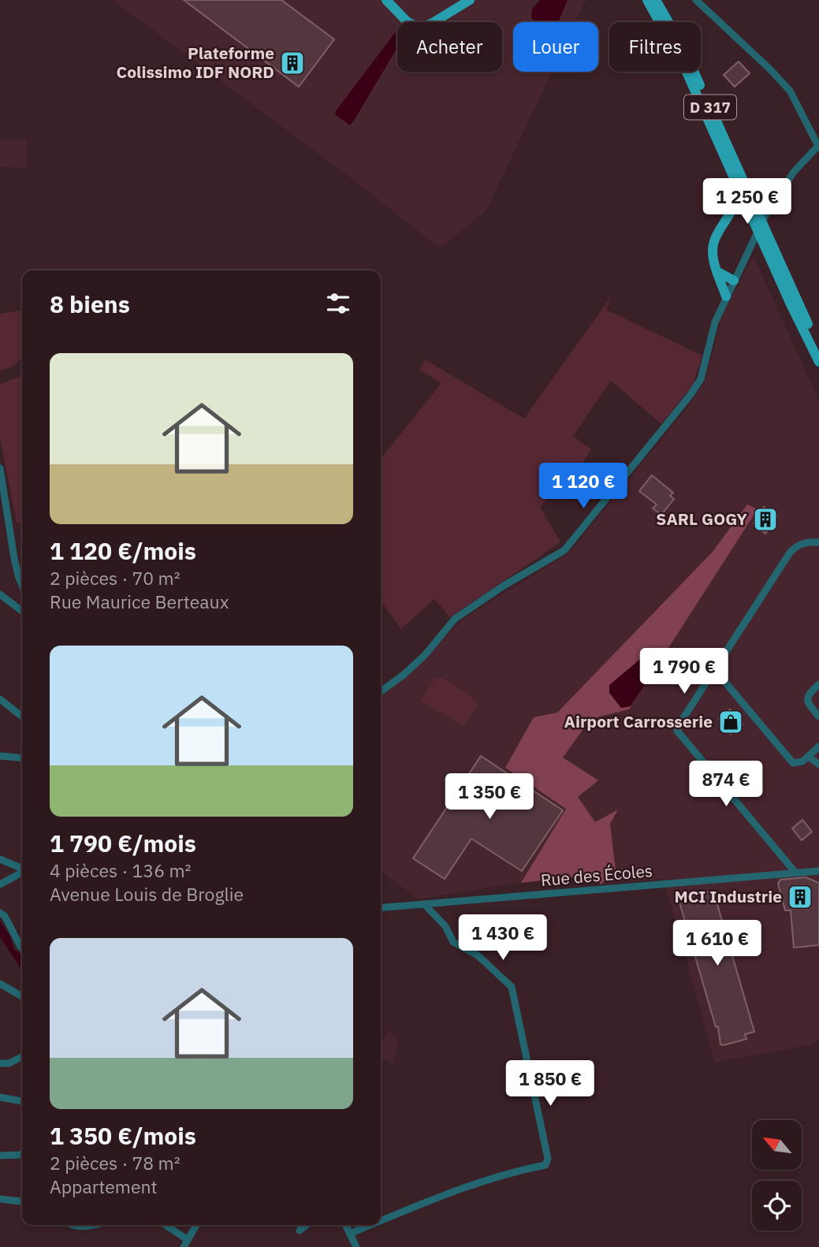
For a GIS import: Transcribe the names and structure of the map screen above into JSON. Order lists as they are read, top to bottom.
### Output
{
  "streets": {
    "main road": ["D 317"],
    "street": ["Rue des Écoles"]
  },
  "places": {
    "building": ["Plateforme Colissimo IDF NORD", "SARL GOGY", "MCI Industrie"],
    "shop": ["Airport Carrosserie"]
  },
  "north": "top left",
  "page": {
    "chip": ["Acheter", "Louer", "Filtres"],
    "price": [
      "1 250 €",
      "1 120 €",
      "1 790 €",
      "874 €",
      "1 350 €",
      "1 430 €",
      "1 610 €",
      "1 850 €"
    ],
    "heading": "8 biens",
    "list": [
      {
        "name": "1 120 €/mois",
        "note": "2 pièces · 70 m² · Rue Maurice Berteaux"
      },
      {
        "name": "1 790 €/mois",
        "note": "4 pièces · 136 m² · Avenue Louis de Broglie"
      },
      {
        "name": "1 350 €/mois",
        "note": "2 pièces · 78 m² · Appartement"
      }
    ]
  }
}
